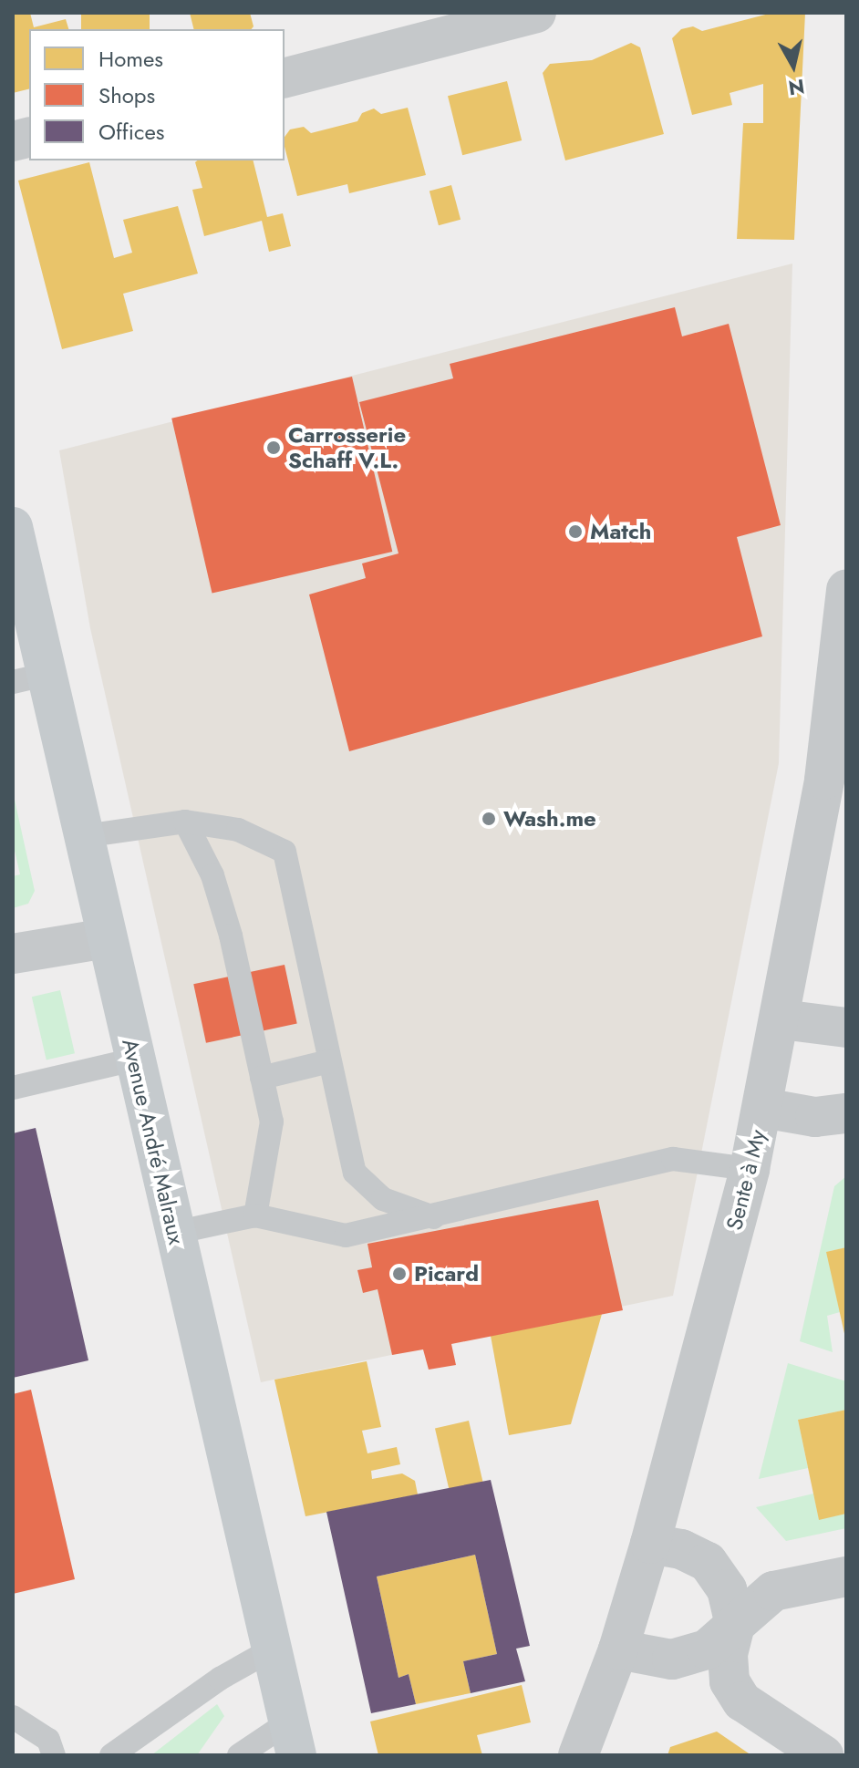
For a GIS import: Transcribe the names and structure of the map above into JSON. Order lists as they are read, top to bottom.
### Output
{
  "streets": {
    "main road": ["Avenue André Malraux"],
    "street": ["Sente à My"]
  },
  "places": [
    "Carrosserie Schaff V.L.",
    "Match",
    "Wash.me",
    "Picard"
  ],
  "legend": ["Homes", "Shops", "Offices"],
  "north": "bottom"
}
